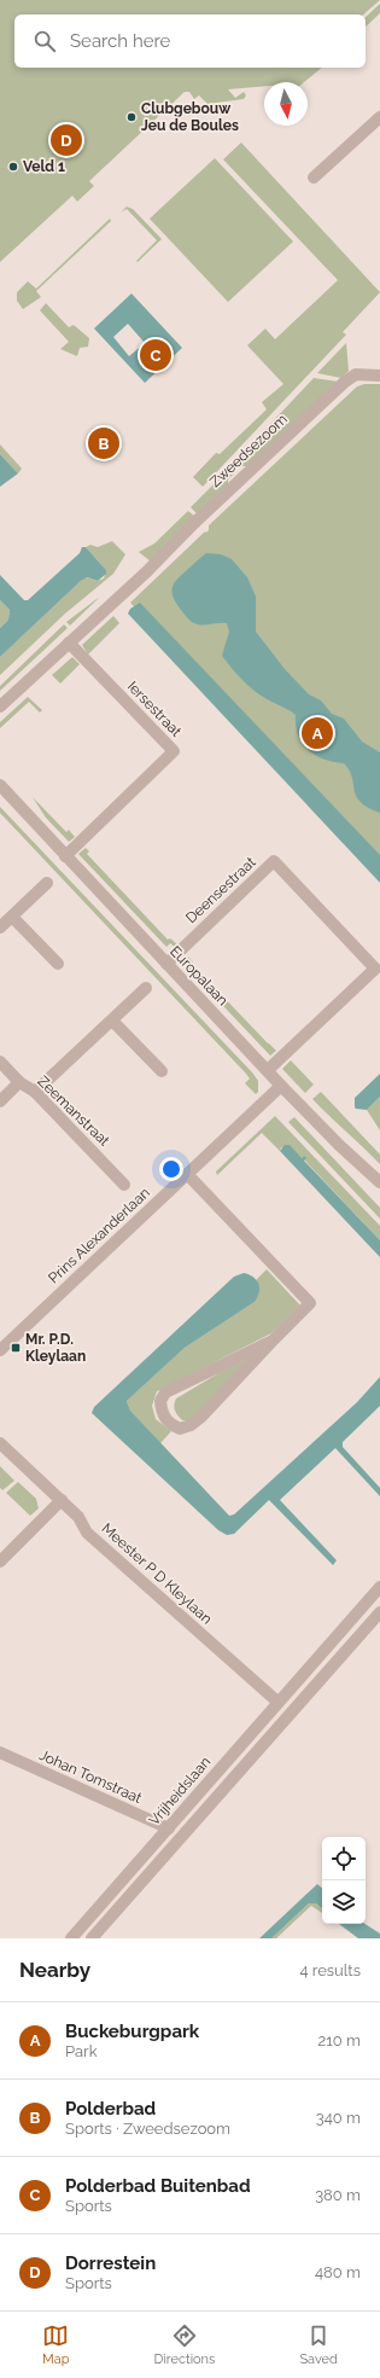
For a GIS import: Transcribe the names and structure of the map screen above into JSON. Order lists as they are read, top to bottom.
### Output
{
  "streets": {
    "street": [
      "Zweedsezoom",
      "Iersestraat",
      "Deensestraat",
      "Europalaan",
      "Zeemanstraat",
      "Prins Alexanderlaan",
      "Meester P D Kleylaan",
      "Johan Tomstraat",
      "Vrijheidslaan"
    ]
  },
  "crossings": [
    ["Zweedsezoom", "Iersestraat"],
    ["Iersestraat", "Europalaan"],
    ["Deensestraat", "Europalaan"],
    ["Europalaan", "Prins Alexanderlaan"],
    ["Meester P D Kleylaan", "Vrijheidslaan"],
    ["Johan Tomstraat", "Vrijheidslaan"]
  ],
  "places": {
    "other": ["Clubgebouw Jeu de Boules", "Veld 1"],
    "transit": ["Mr. P.D. Kleylaan"]
  },
  "north": "bottom",
  "page": {
    "search": "Search here",
    "pins": [
      "D",
      "C",
      "B",
      "A"
    ],
    "heading": ["Nearby", "4 results"],
    "list": [
      {
        "mark": "A",
        "name": "Buckeburgpark",
        "note": "Park",
        "value": "210 m"
      },
      {
        "mark": "B",
        "name": "Polderbad",
        "note": "Sports · Zweedsezoom",
        "value": "340 m"
      },
      {
        "mark": "C",
        "name": "Polderbad Buitenbad",
        "note": "Sports",
        "value": "380 m"
      },
      {
        "mark": "D",
        "name": "Dorrestein",
        "note": "Sports",
        "value": "480 m"
      }
    ],
    "nav": ["Map", "Directions", "Saved"]
  }
}
